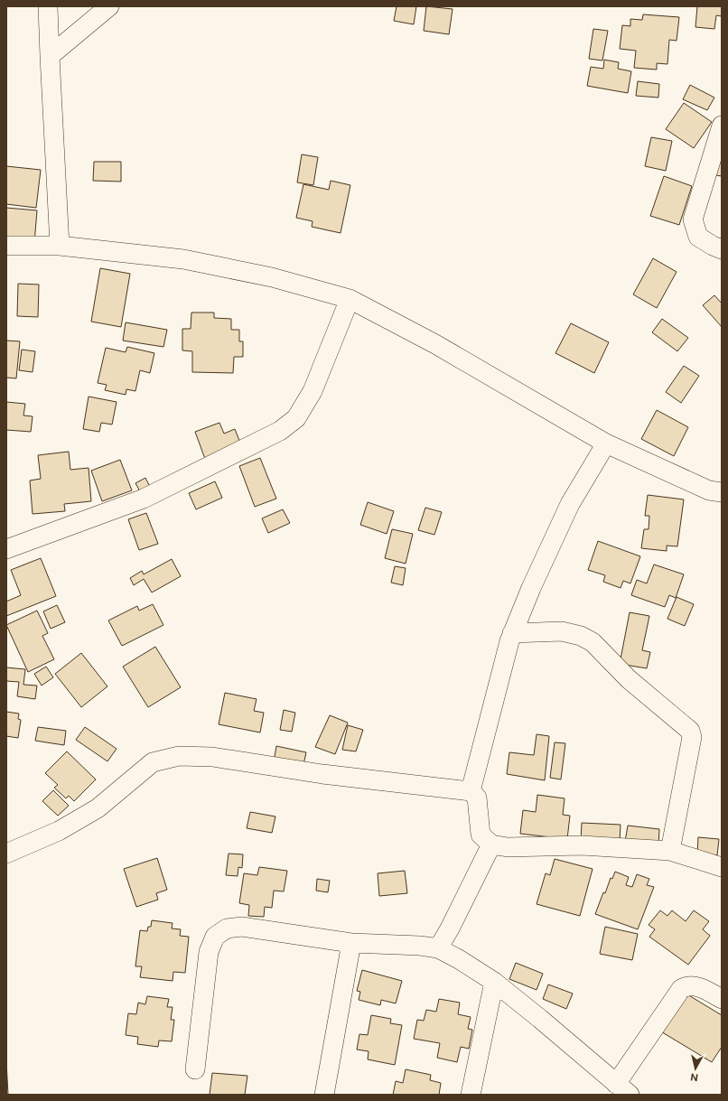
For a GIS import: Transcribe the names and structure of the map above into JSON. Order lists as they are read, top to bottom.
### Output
{
  "north": "bottom"
}
